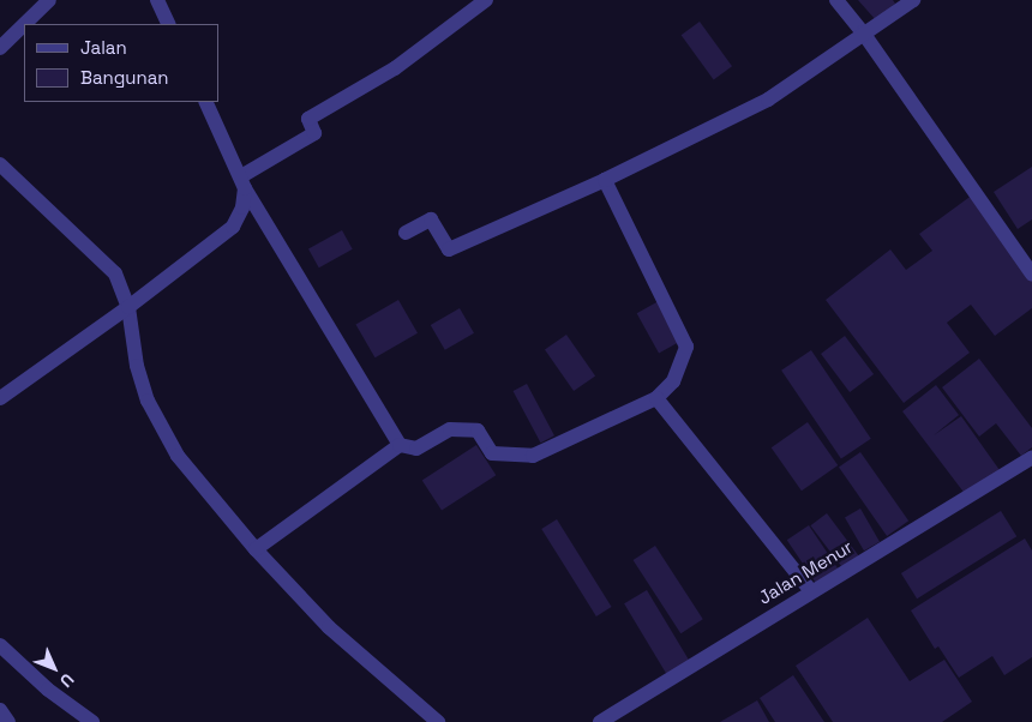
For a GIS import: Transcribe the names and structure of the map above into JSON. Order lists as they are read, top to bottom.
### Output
{
  "streets": {
    "street": ["Jalan Menur"]
  },
  "legend": ["Jalan", "Bangunan"],
  "north": "bottom right"
}
